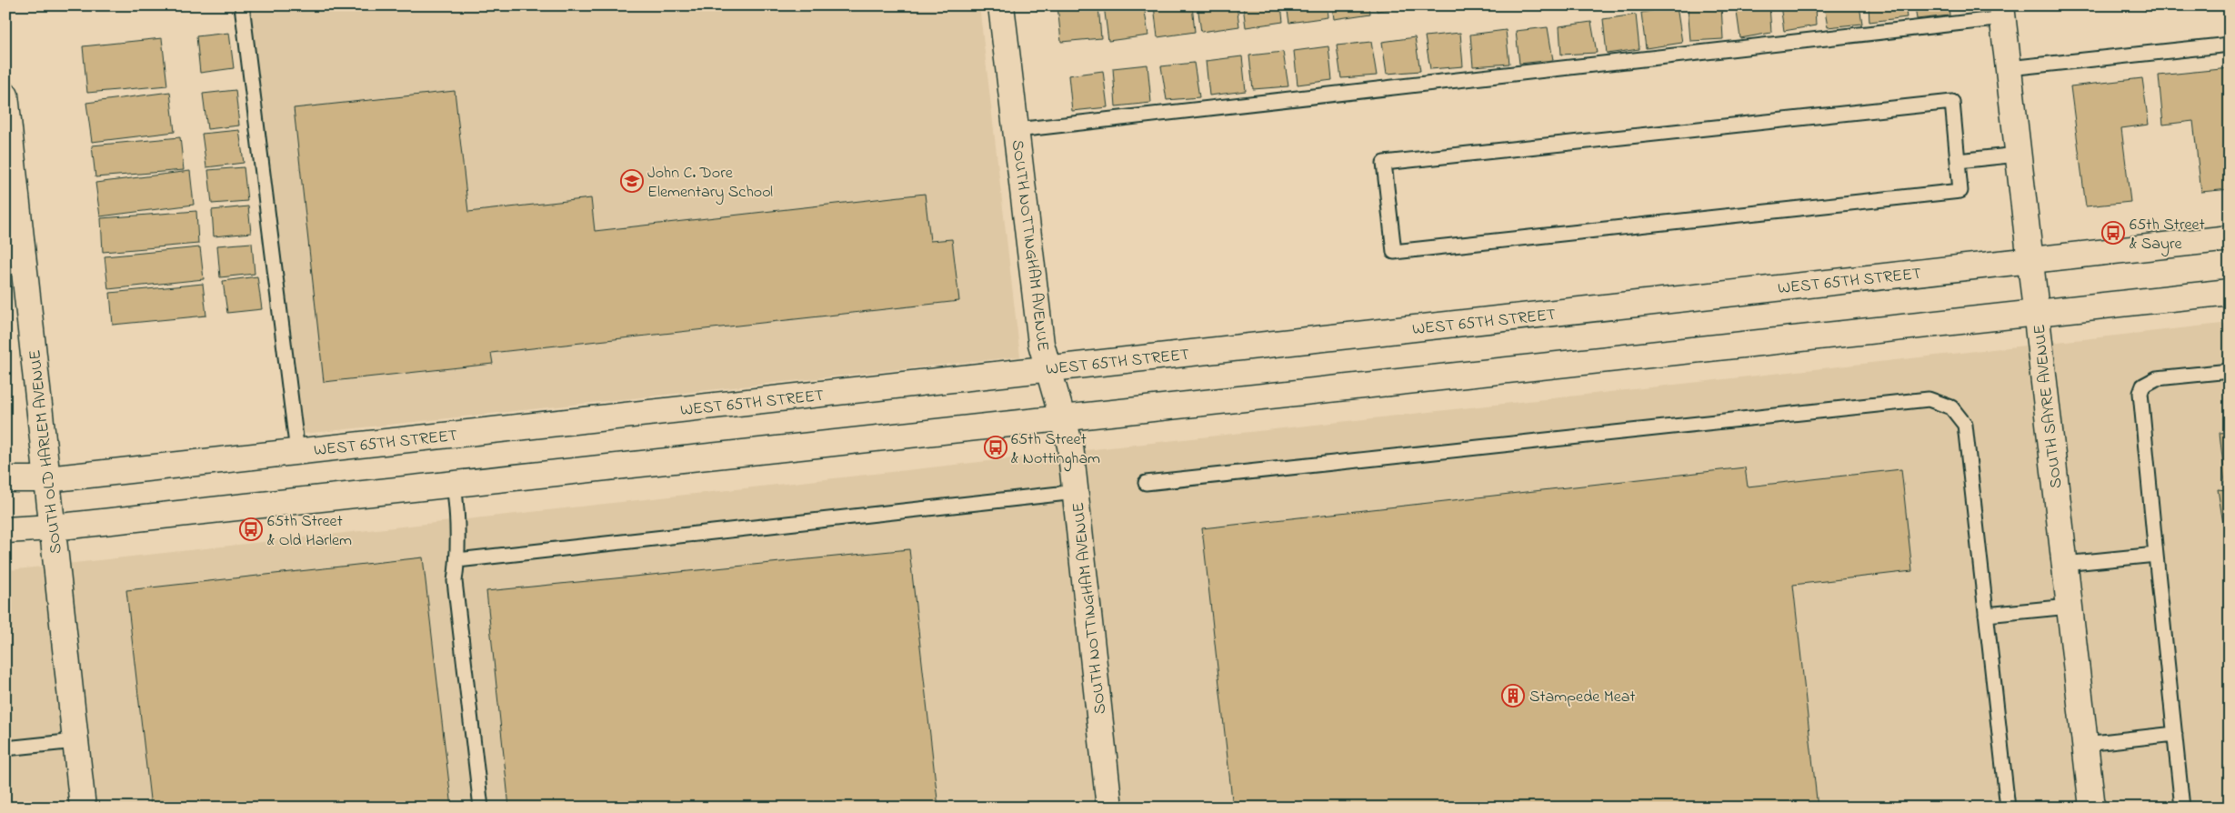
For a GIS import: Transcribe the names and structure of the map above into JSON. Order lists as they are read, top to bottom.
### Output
{
  "streets": {
    "street": [
      "SOUTH NOTTINGHAM AVENUE",
      "WEST 65TH STREET",
      "SOUTH SAYRE AVENUE",
      "SOUTH OLD HARLEM AVENUE"
    ]
  },
  "crossings": [
    ["SOUTH NOTTINGHAM AVENUE", "WEST 65TH STREET"],
    ["WEST 65TH STREET", "SOUTH SAYRE AVENUE"],
    ["WEST 65TH STREET", "SOUTH OLD HARLEM AVENUE"]
  ],
  "places": {
    "school or university": ["John C. Dore Elementary School"],
    "bus stop": ["65th Street & Sayre", "65th Street & Nottingham", "65th Street & Old Harlem"],
    "building": ["Stampede Meat"]
  }
}
